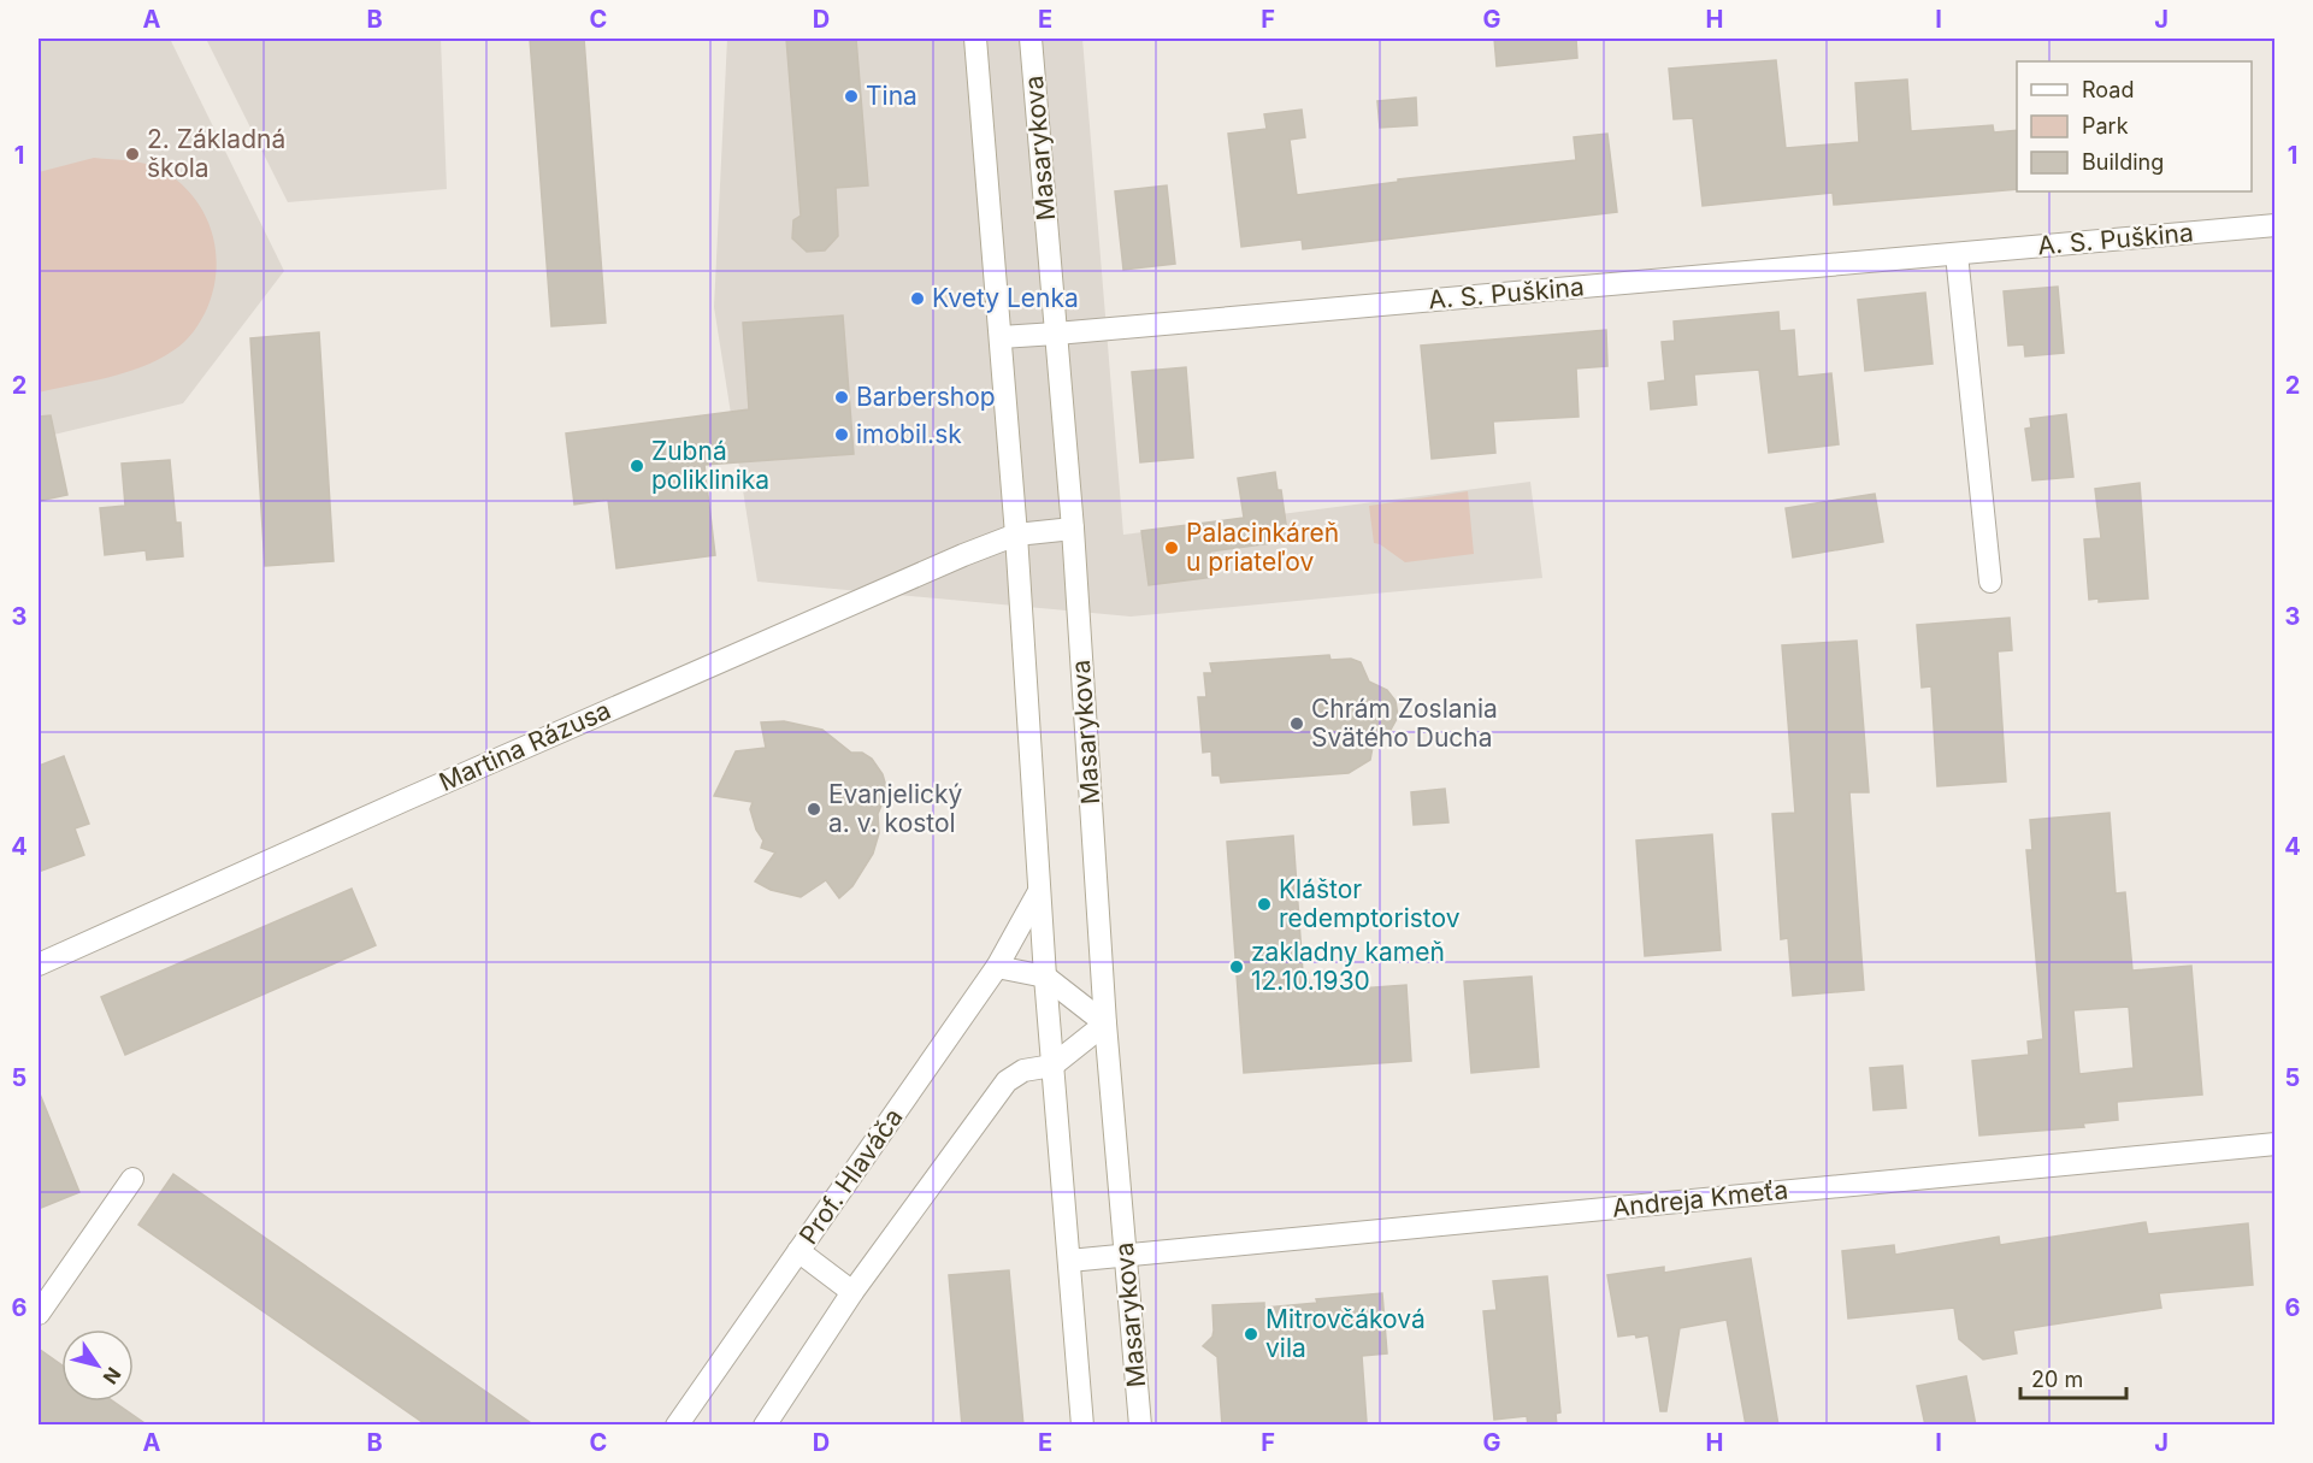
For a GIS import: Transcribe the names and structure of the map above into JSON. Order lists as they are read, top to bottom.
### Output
{
  "streets": {
    "street": [
      "Masarykova",
      "A. S. Puškina",
      "Martina Rázusa",
      "Prof. Hlaváča",
      "Andreja Kmeťa"
    ]
  },
  "crossings": [
    ["Masarykova", "A. S. Puškina"],
    ["Masarykova", "Martina Rázusa"],
    ["Masarykova", "Andreja Kmeťa"]
  ],
  "places": [
    "Tina",
    "2. Základná škola",
    "Kvety Lenka",
    "Barbershop",
    "imobil.sk",
    "Zubná poliklinika",
    "Palacinkáreň u priateľov",
    "Chrám Zoslania Svätého Ducha",
    "Evanjelický a. v. kostol",
    "Kláštor redemptoristov",
    "zakladny kameň 12.10.1930",
    "Mitrovčáková vila"
  ],
  "legend": ["Road", "Park", "Building"],
  "scale_bar": "20 m",
  "north": "bottom right",
  "grid": {
    "columns": [
      "A",
      "B",
      "C",
      "D",
      "E",
      "F",
      "G",
      "H",
      "I",
      "J"
    ],
    "rows": [
      "1",
      "2",
      "3",
      "4",
      "5",
      "6"
    ]
  }
}
